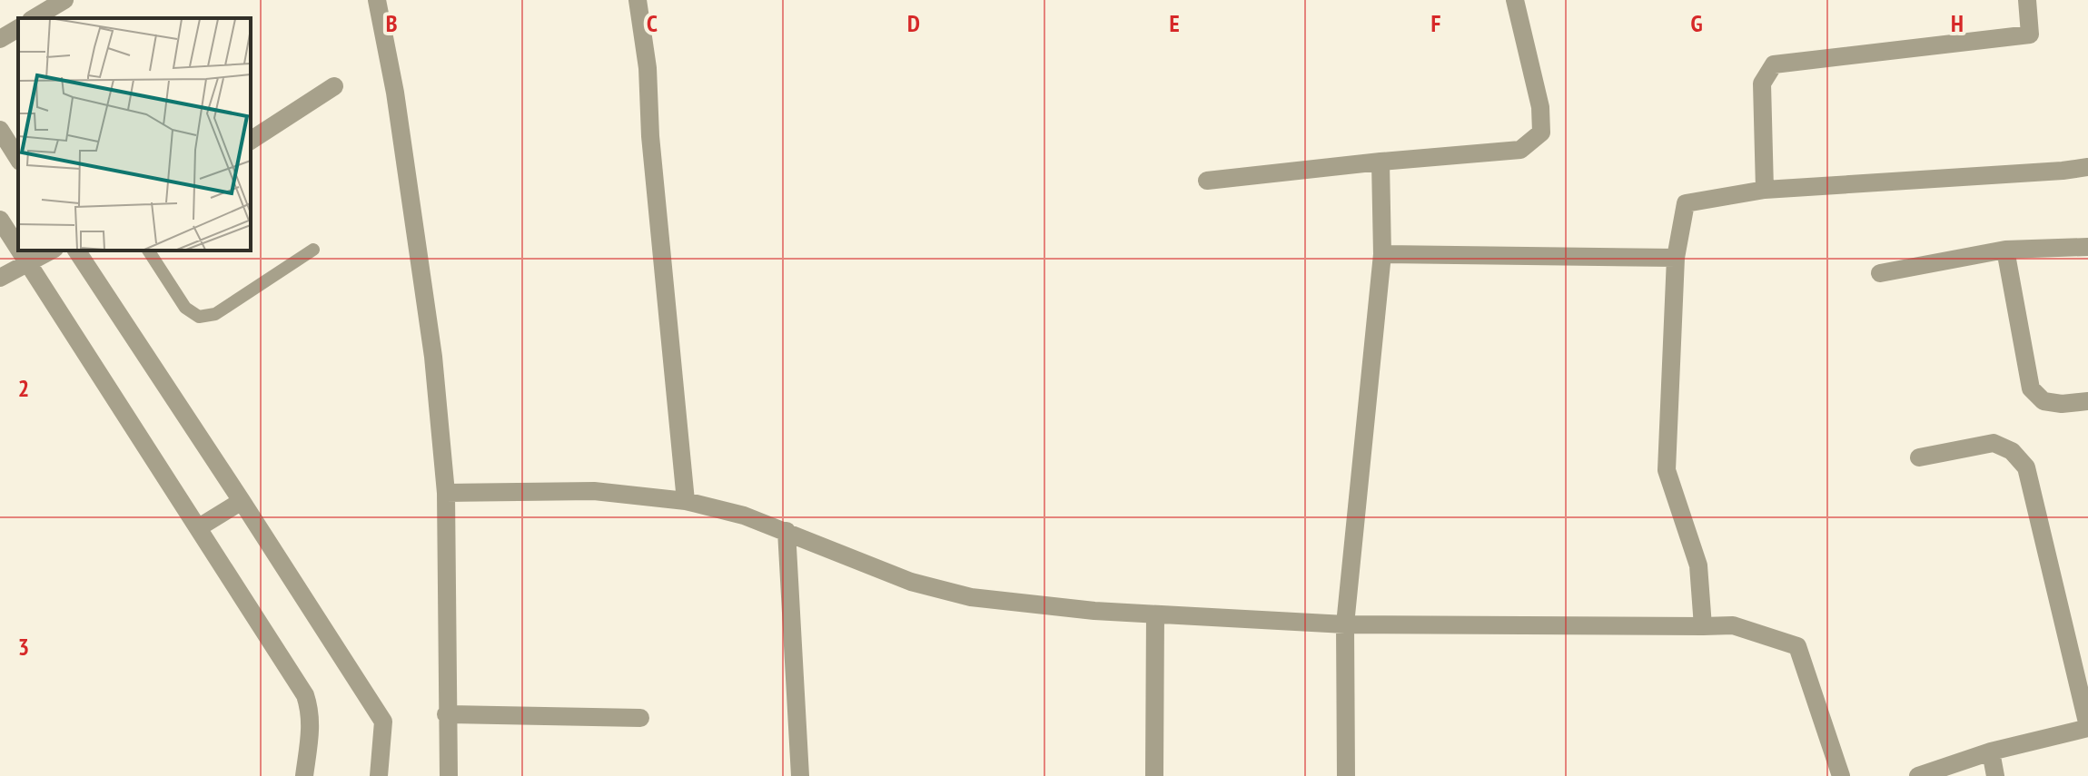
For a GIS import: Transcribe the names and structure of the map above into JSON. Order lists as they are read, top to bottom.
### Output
{
  "grid": {
    "columns": [
      "B",
      "C",
      "D",
      "E",
      "F",
      "G",
      "H"
    ],
    "rows": ["2", "3"]
  }
}
